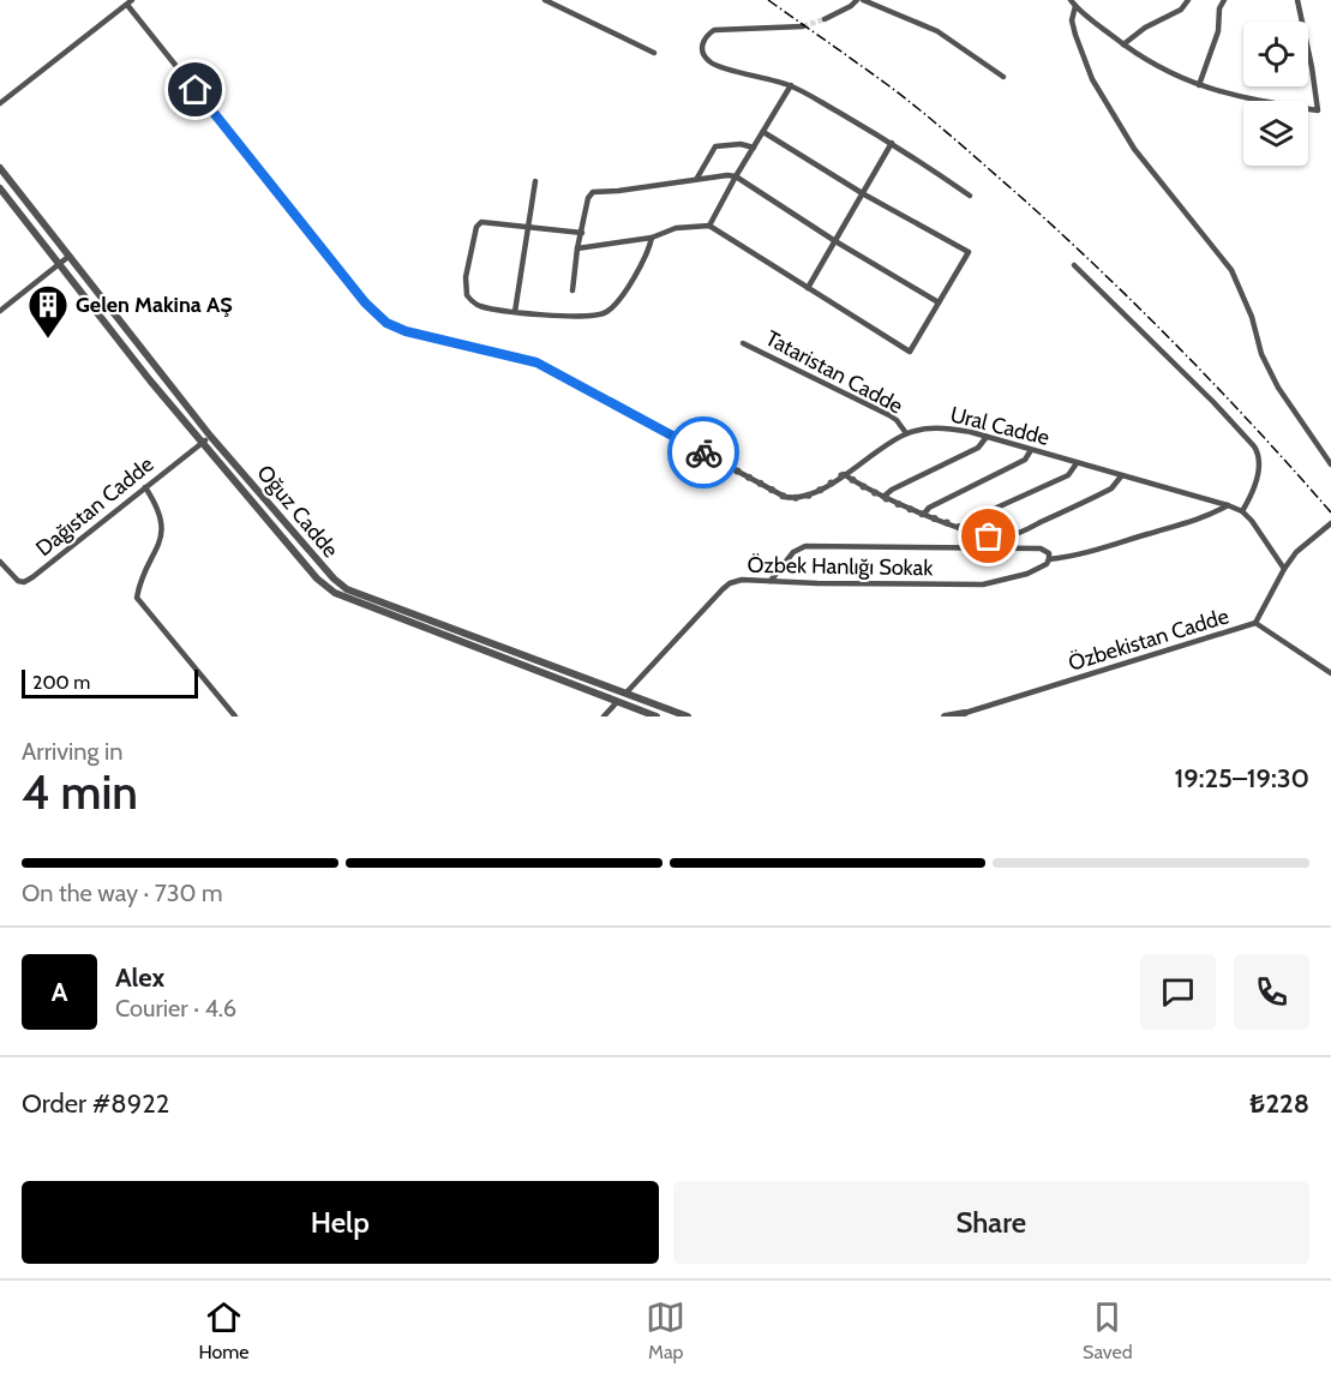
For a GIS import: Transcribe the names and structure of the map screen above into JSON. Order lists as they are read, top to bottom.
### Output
{
  "streets": {
    "street": [
      "Tataristan Cadde",
      "Ural Cadde",
      "Dağıstan Cadde",
      "Oğuz Cadde",
      "Özbek Hanlığı Sokak",
      "Özbekistan Cadde"
    ]
  },
  "crossings": [
    ["Tataristan Cadde", "Ural Cadde"],
    ["Dağıstan Cadde", "Oğuz Cadde"],
    ["Oğuz Cadde", "Özbek Hanlığı Sokak"]
  ],
  "places": {
    "building": ["Gelen Makina AŞ"]
  },
  "scale_bar": "200 m",
  "page": {
    "scale": "200 m",
    "heading": ["4 min", "Arriving in", "19:25–19:30"],
    "panel": [
      "Alex",
      "Courier · 4.6",
      "Order #8922",
      "₺228"
    ],
    "bar": "On the way · 730 m",
    "round": "A",
    "buttons": ["Help", "Share"],
    "tabs": ["Home", "Map", "Saved"]
  }
}
